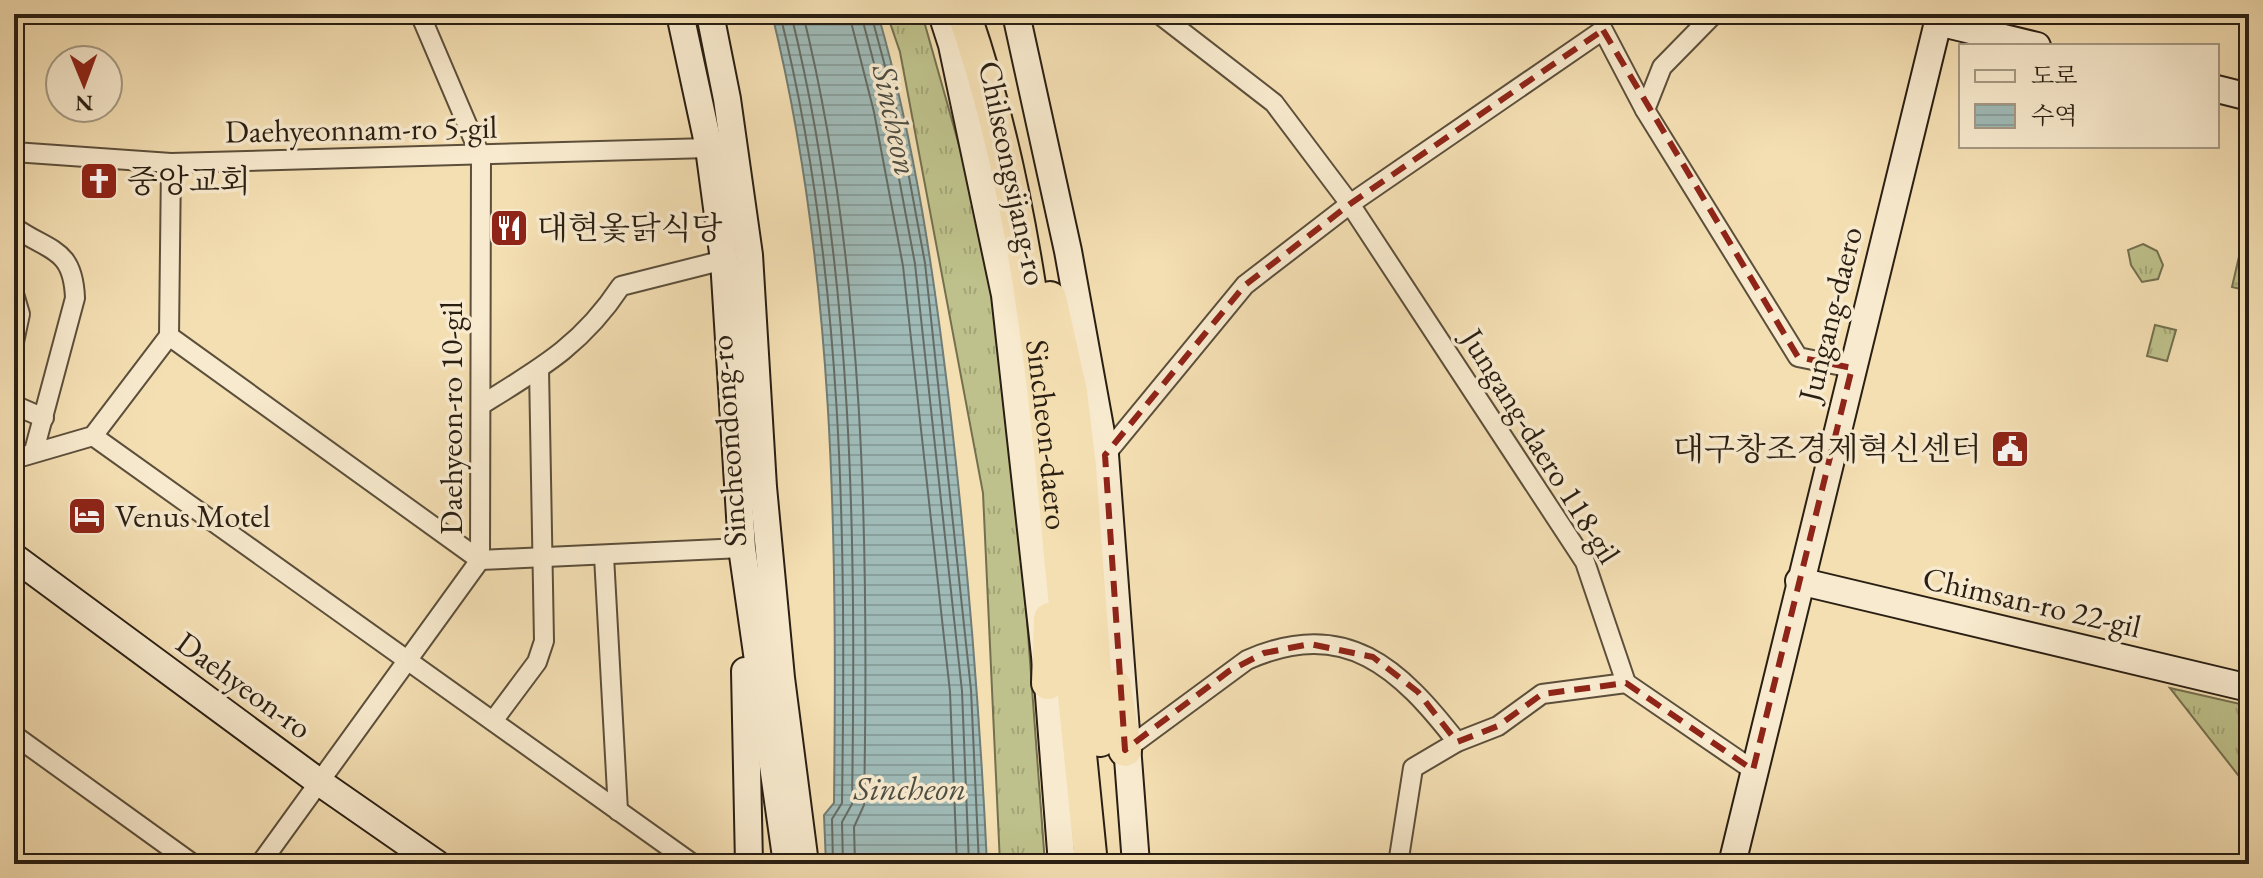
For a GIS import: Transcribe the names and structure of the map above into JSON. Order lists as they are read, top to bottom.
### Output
{
  "streets": {
    "highway": ["Sincheon-daero"],
    "main road": [
      "Chilseongsijang-ro",
      "Jungang-daero",
      "Sincheondong-ro",
      "Chimsan-ro 22-gil",
      "Daehyeon-ro"
    ],
    "street": ["Daehyeonnam-ro 5-gil", "Daehyeon-ro 10-gil", "Jungang-daero 118-gil"]
  },
  "crossings": [
    ["Daehyeonnam-ro 5-gil", "Daehyeon-ro 10-gil"],
    ["Daehyeonnam-ro 5-gil", "Sincheondong-ro"],
    ["Chilseongsijang-ro", "Sincheon-daero"],
    ["Jungang-daero", "Chimsan-ro 22-gil"],
    ["Daehyeon-ro 10-gil", "Daehyeon-ro"]
  ],
  "water": ["Sincheon"],
  "places": {
    "church": ["중앙교회"],
    "restaurant": ["대현옻닭식당"],
    "public building": ["대구창조경제혁신센터"],
    "hotel": ["Venus Motel"]
  },
  "legend": ["도로", "수역"],
  "north": "bottom"
}
